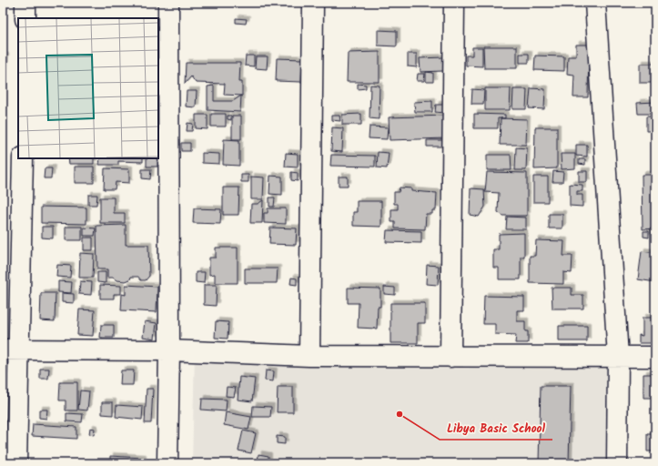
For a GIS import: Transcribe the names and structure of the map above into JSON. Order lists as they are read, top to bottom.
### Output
{
  "places": ["Libya Basic School"]
}
